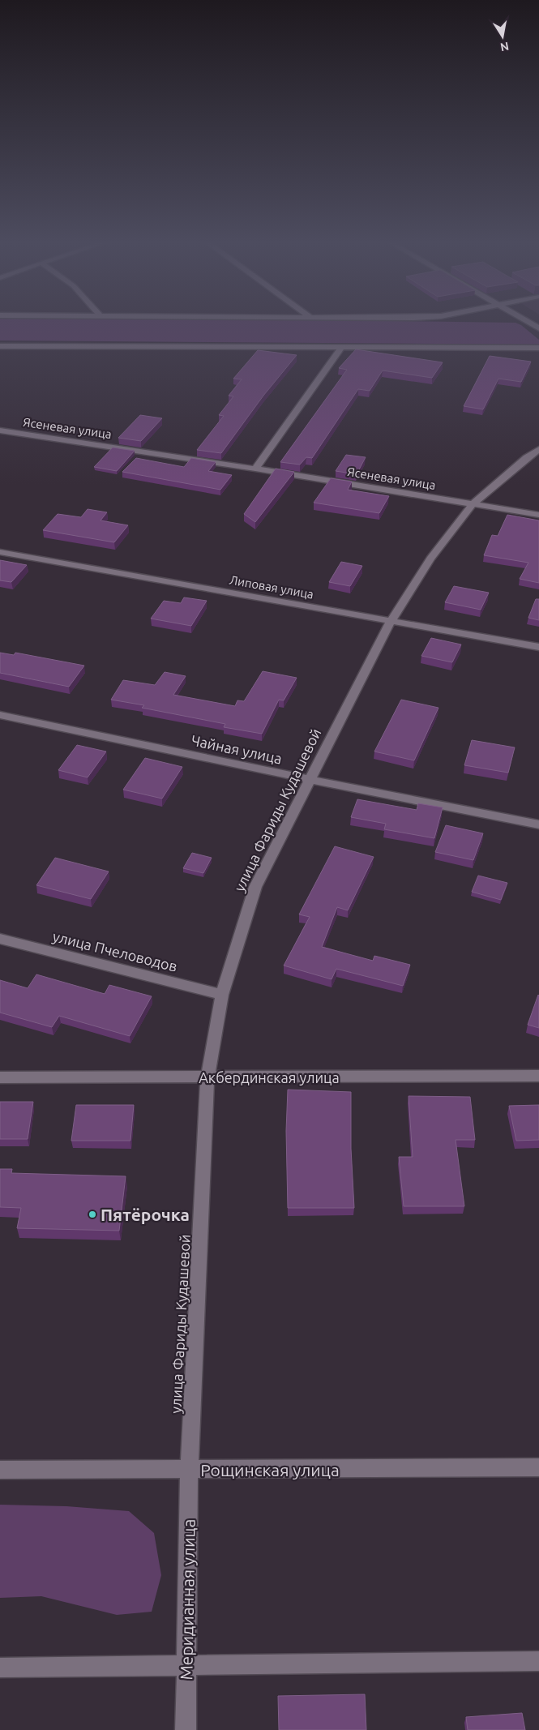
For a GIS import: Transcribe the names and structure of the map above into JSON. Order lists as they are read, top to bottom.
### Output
{
  "streets": {
    "street": [
      "Ясеневая улица",
      "Липовая улица",
      "Чайная улица",
      "улица Фариды Кудашевой",
      "улица Пчеловодов",
      "Акбердинская улица",
      "Рощинская улица",
      "Меридианная улица"
    ]
  },
  "crossings": [
    ["Ясеневая улица", "улица Фариды Кудашевой"],
    ["Липовая улица", "улица Фариды Кудашевой"],
    ["Чайная улица", "улица Фариды Кудашевой"],
    ["улица Фариды Кудашевой", "улица Пчеловодов"],
    ["улица Фариды Кудашевой", "Акбердинская улица"],
    ["улица Фариды Кудашевой", "Рощинская улица"],
    ["улица Фариды Кудашевой", "Меридианная улица"],
    ["Рощинская улица", "Меридианная улица"]
  ],
  "places": ["Пятёрочка"],
  "north": "bottom"
}
